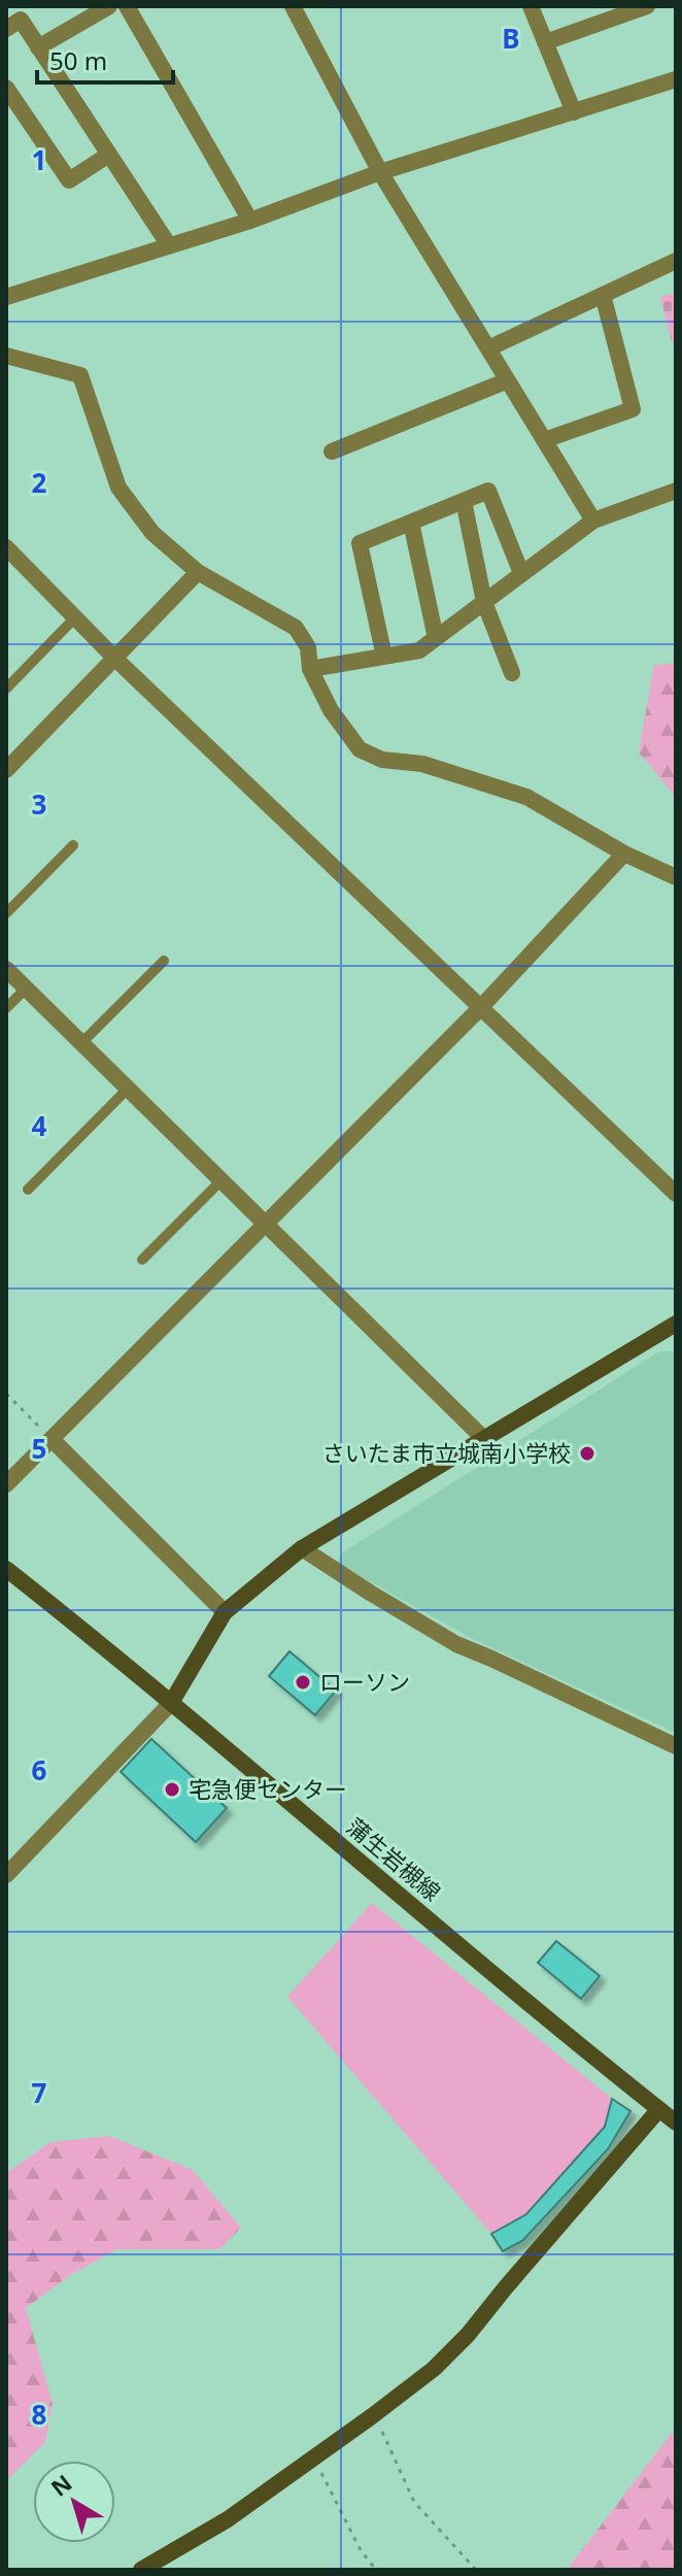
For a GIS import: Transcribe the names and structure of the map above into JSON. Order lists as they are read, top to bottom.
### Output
{
  "streets": {
    "street": ["蒲生岩槻線"]
  },
  "places": ["さいたま市立城南小学校", "ローソン", "宅急便センター"],
  "scale_bar": "50 m",
  "north": "top left",
  "grid": {
    "columns": ["B"],
    "rows": [
      "1",
      "2",
      "3",
      "4",
      "5",
      "6",
      "7",
      "8"
    ]
  }
}
